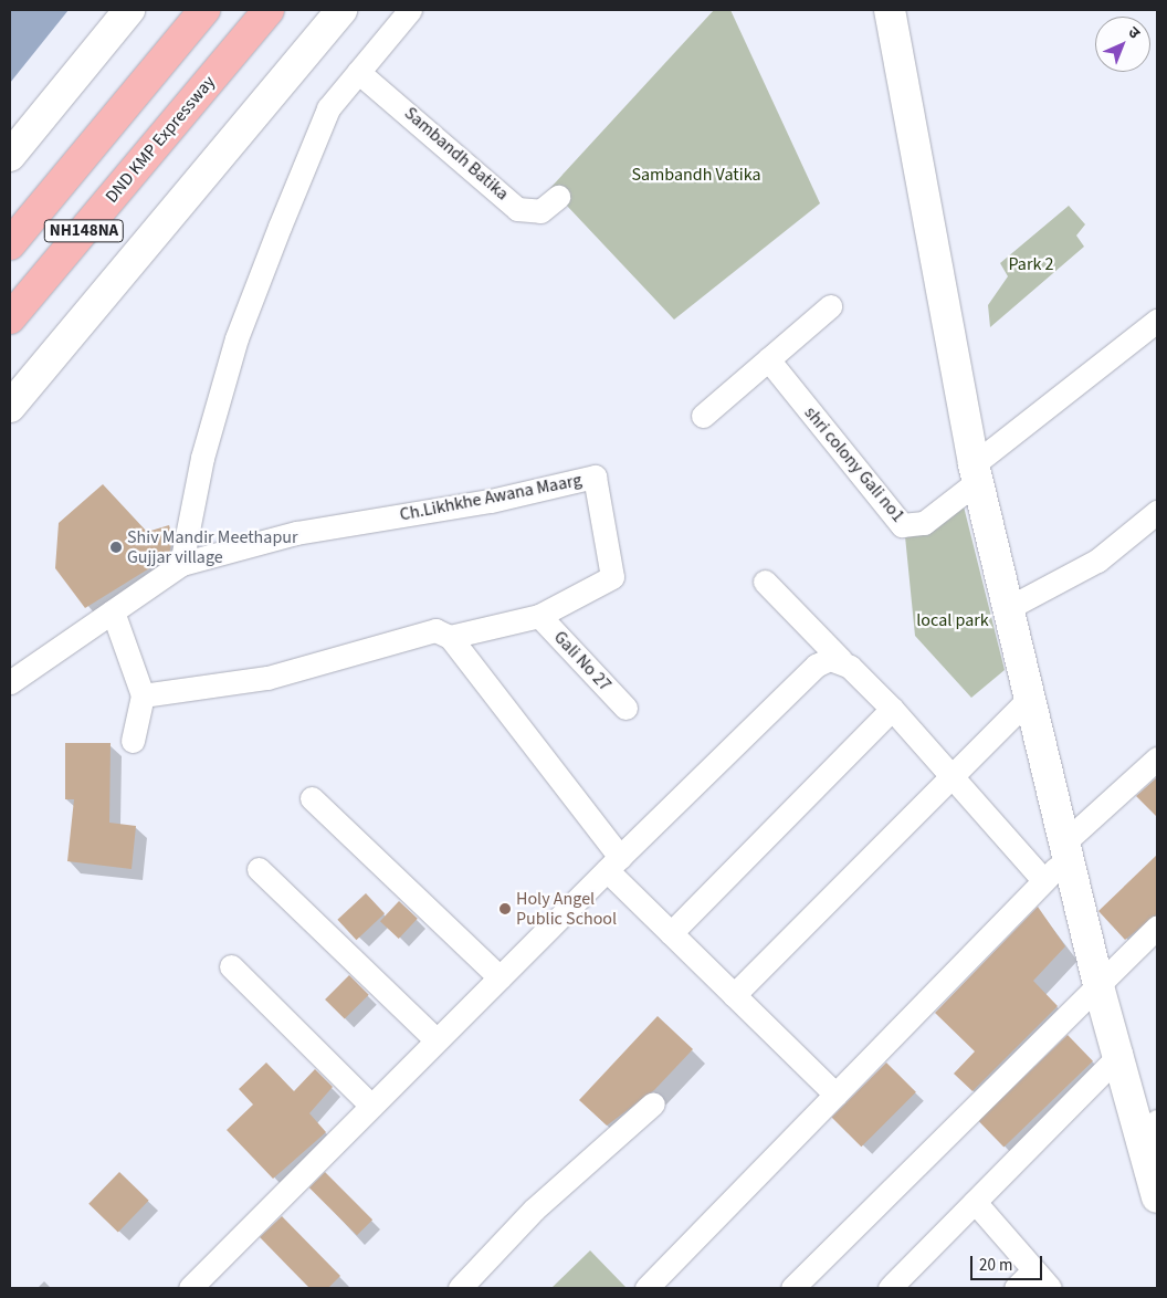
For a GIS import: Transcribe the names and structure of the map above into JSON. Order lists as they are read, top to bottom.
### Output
{
  "streets": {
    "highway": ["DND KMP Expressway", "NH148NA"],
    "street": [
      "Sambandh Batika",
      "shri colony Gali no1",
      "Ch.Likhkhe Awana Maarg",
      "Gali No 27"
    ]
  },
  "crossings": [
    ["Ch.Likhkhe Awana Maarg", "Gali No 27"]
  ],
  "parks": ["Sambandh Vatika", "Park 2", "local park"],
  "places": ["Shiv Mandir Meethapur Gujjar village", "Holy Angel Public School"],
  "scale_bar": "20 m",
  "north": "top right"
}
